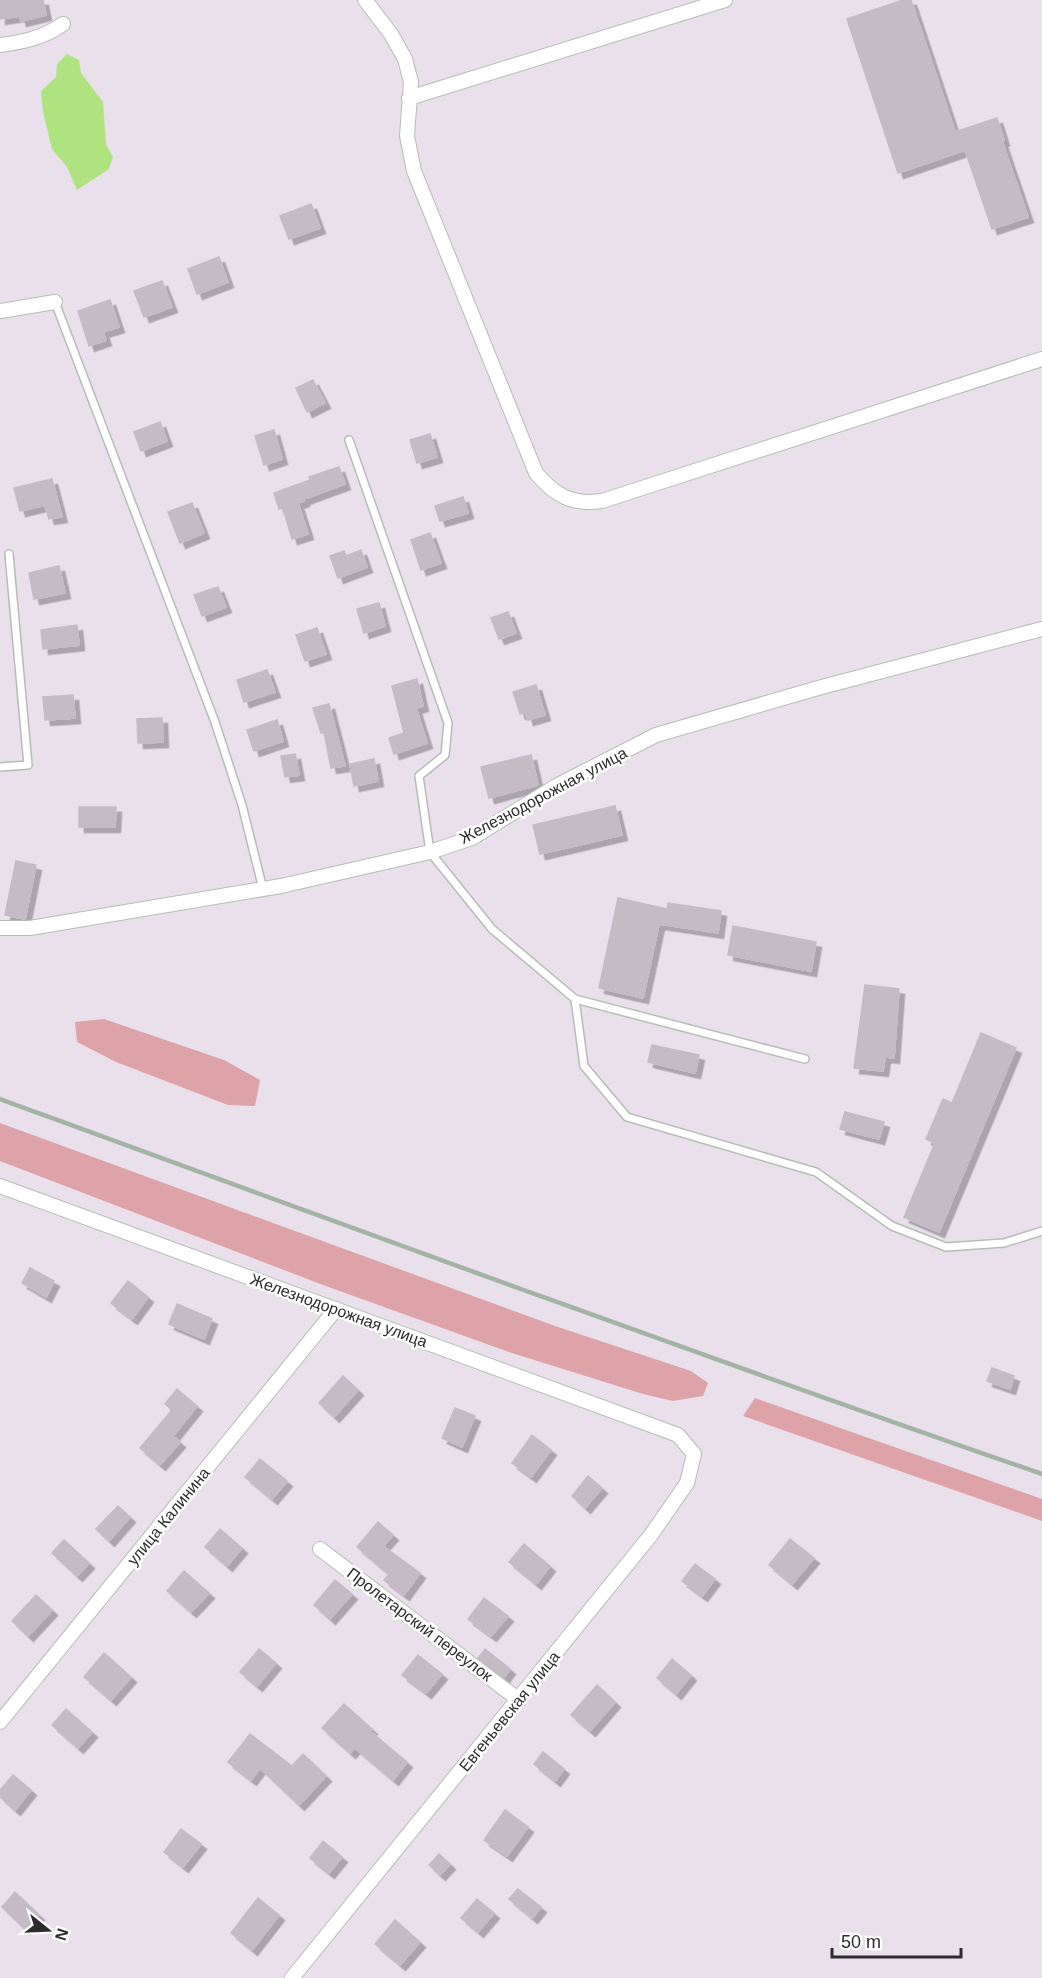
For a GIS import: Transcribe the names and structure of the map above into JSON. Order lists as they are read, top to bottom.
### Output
{
  "streets": {
    "street": [
      "Железнодорожная улица",
      "улица Калинина",
      "Пролетарский переулок",
      "Евгеньевская улица"
    ]
  },
  "crossings": [
    ["Железнодорожная улица", "улица Калинина"],
    ["Железнодорожная улица", "Евгеньевская улица"],
    ["Пролетарский переулок", "Евгеньевская улица"]
  ],
  "scale_bar": "50 m",
  "north": "right"
}
